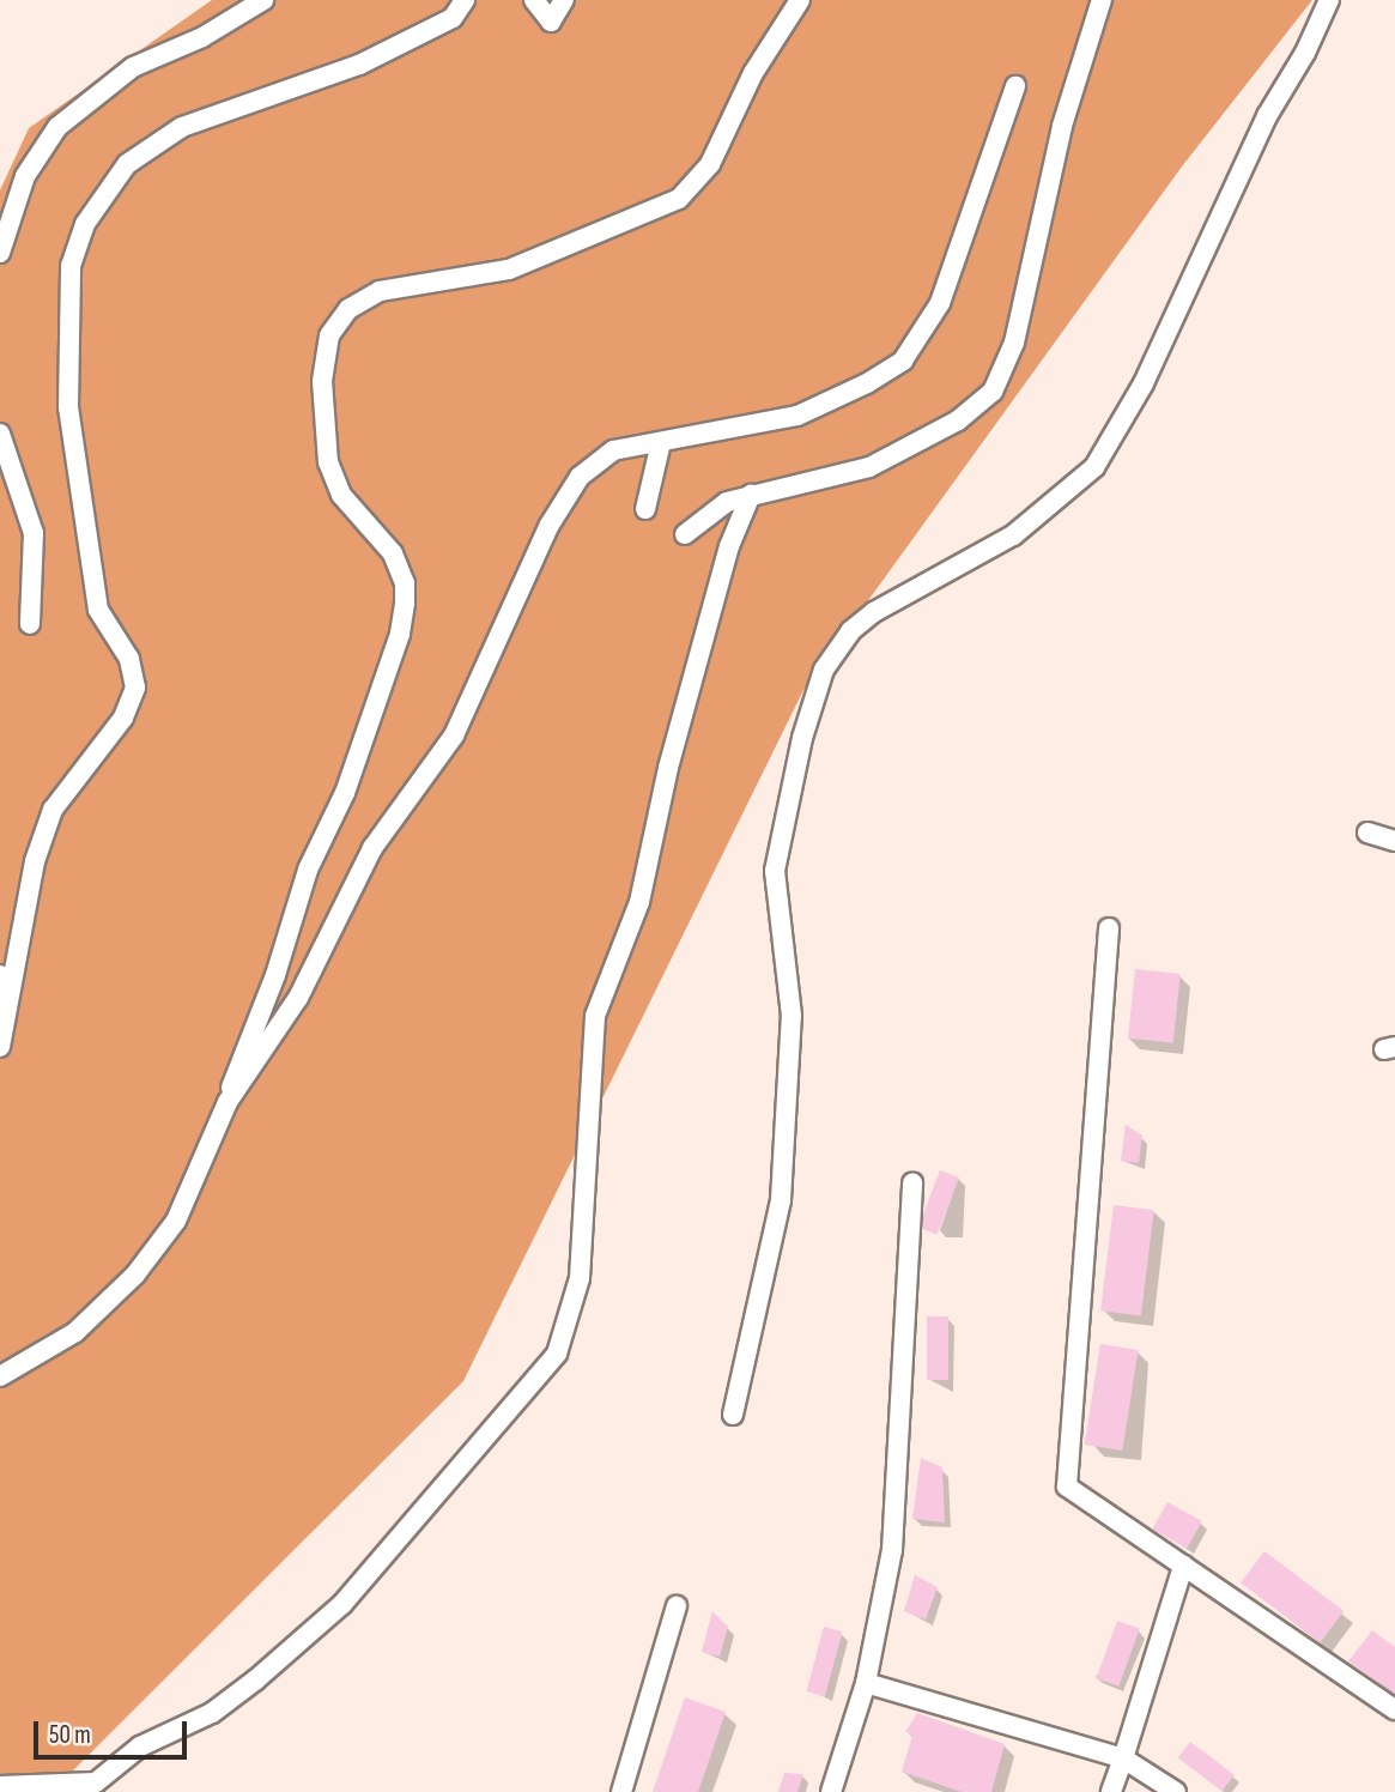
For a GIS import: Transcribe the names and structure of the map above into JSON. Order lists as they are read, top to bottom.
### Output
{
  "scale_bar": "50 m"
}
